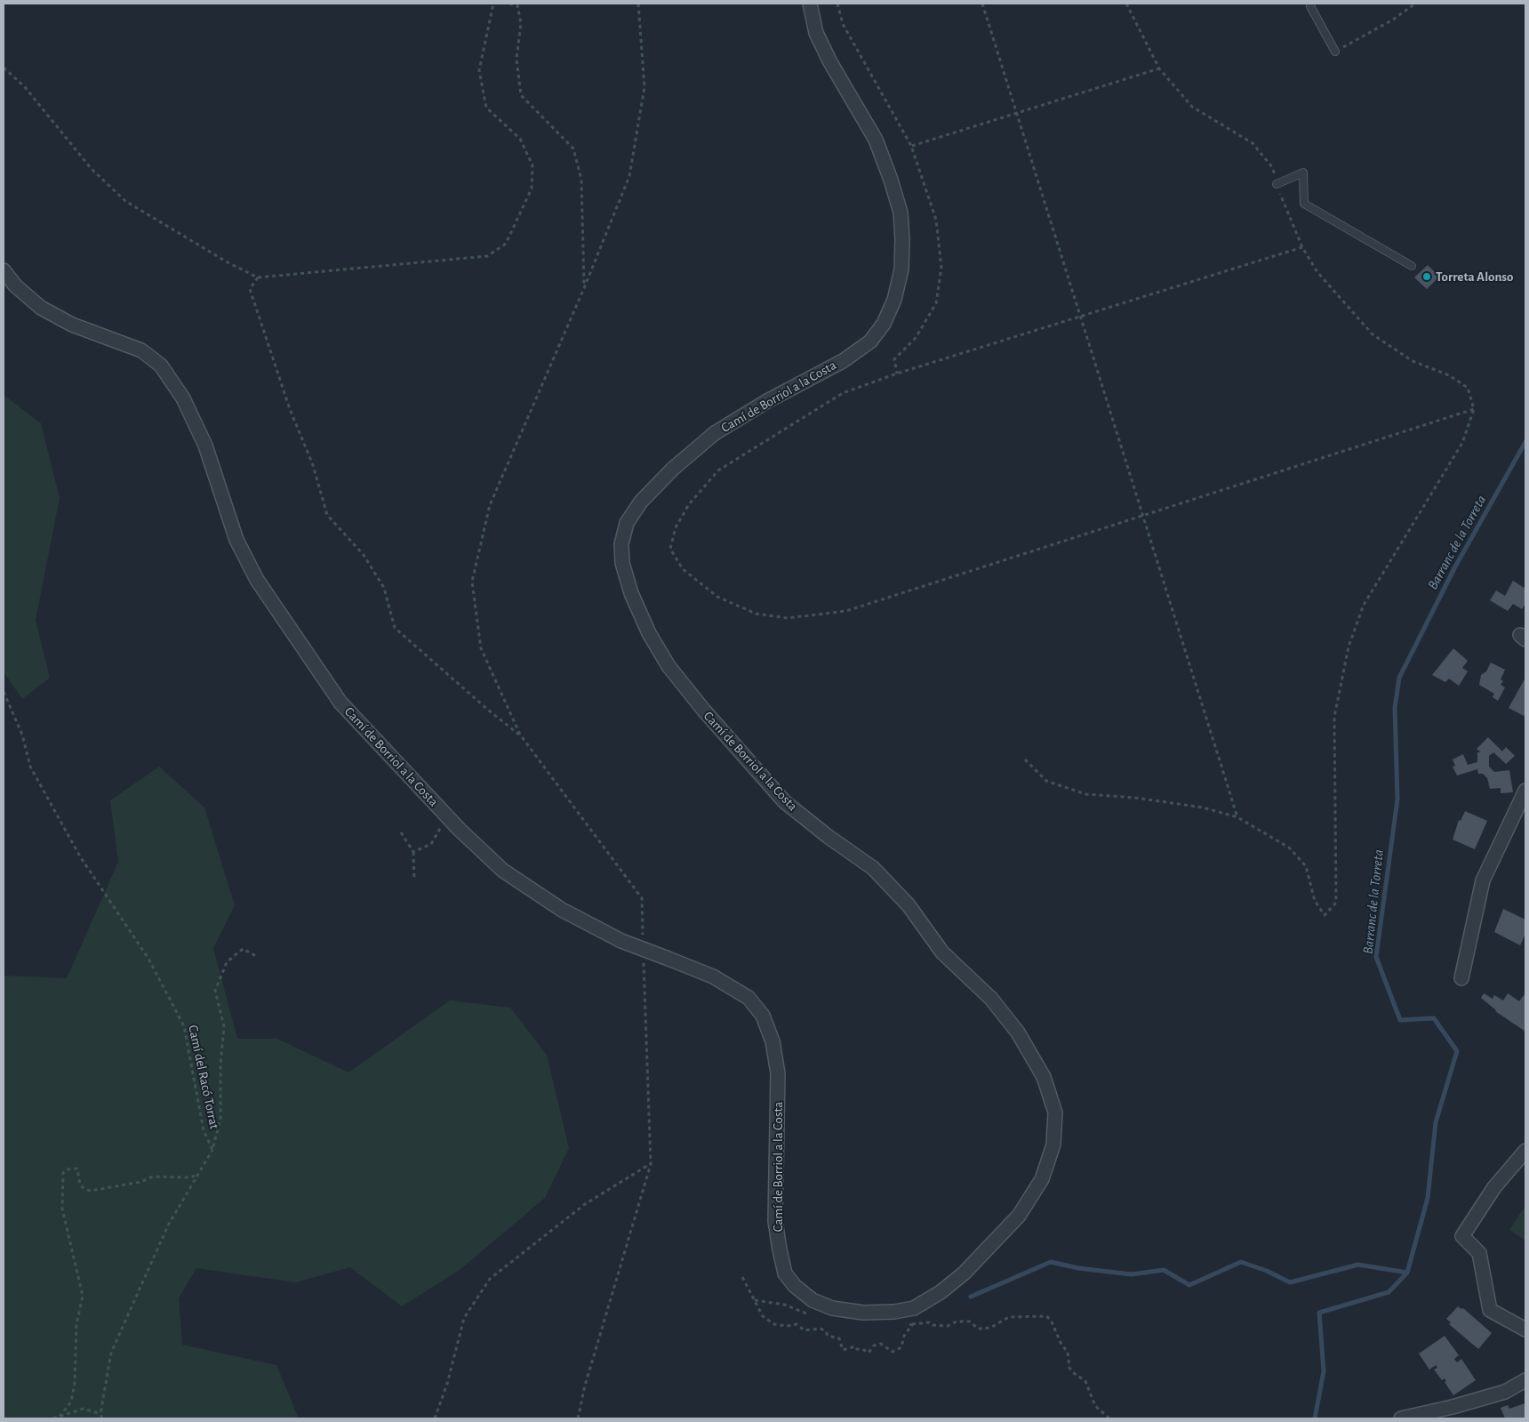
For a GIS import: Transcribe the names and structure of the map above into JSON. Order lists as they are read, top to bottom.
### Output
{
  "streets": {
    "street": ["Camí de Borriol a la Costa"],
    "path": ["Camí del Racó Torrat"]
  },
  "water": ["Barranc de la Torreta"],
  "places": ["Torreta Alonso"]
}
